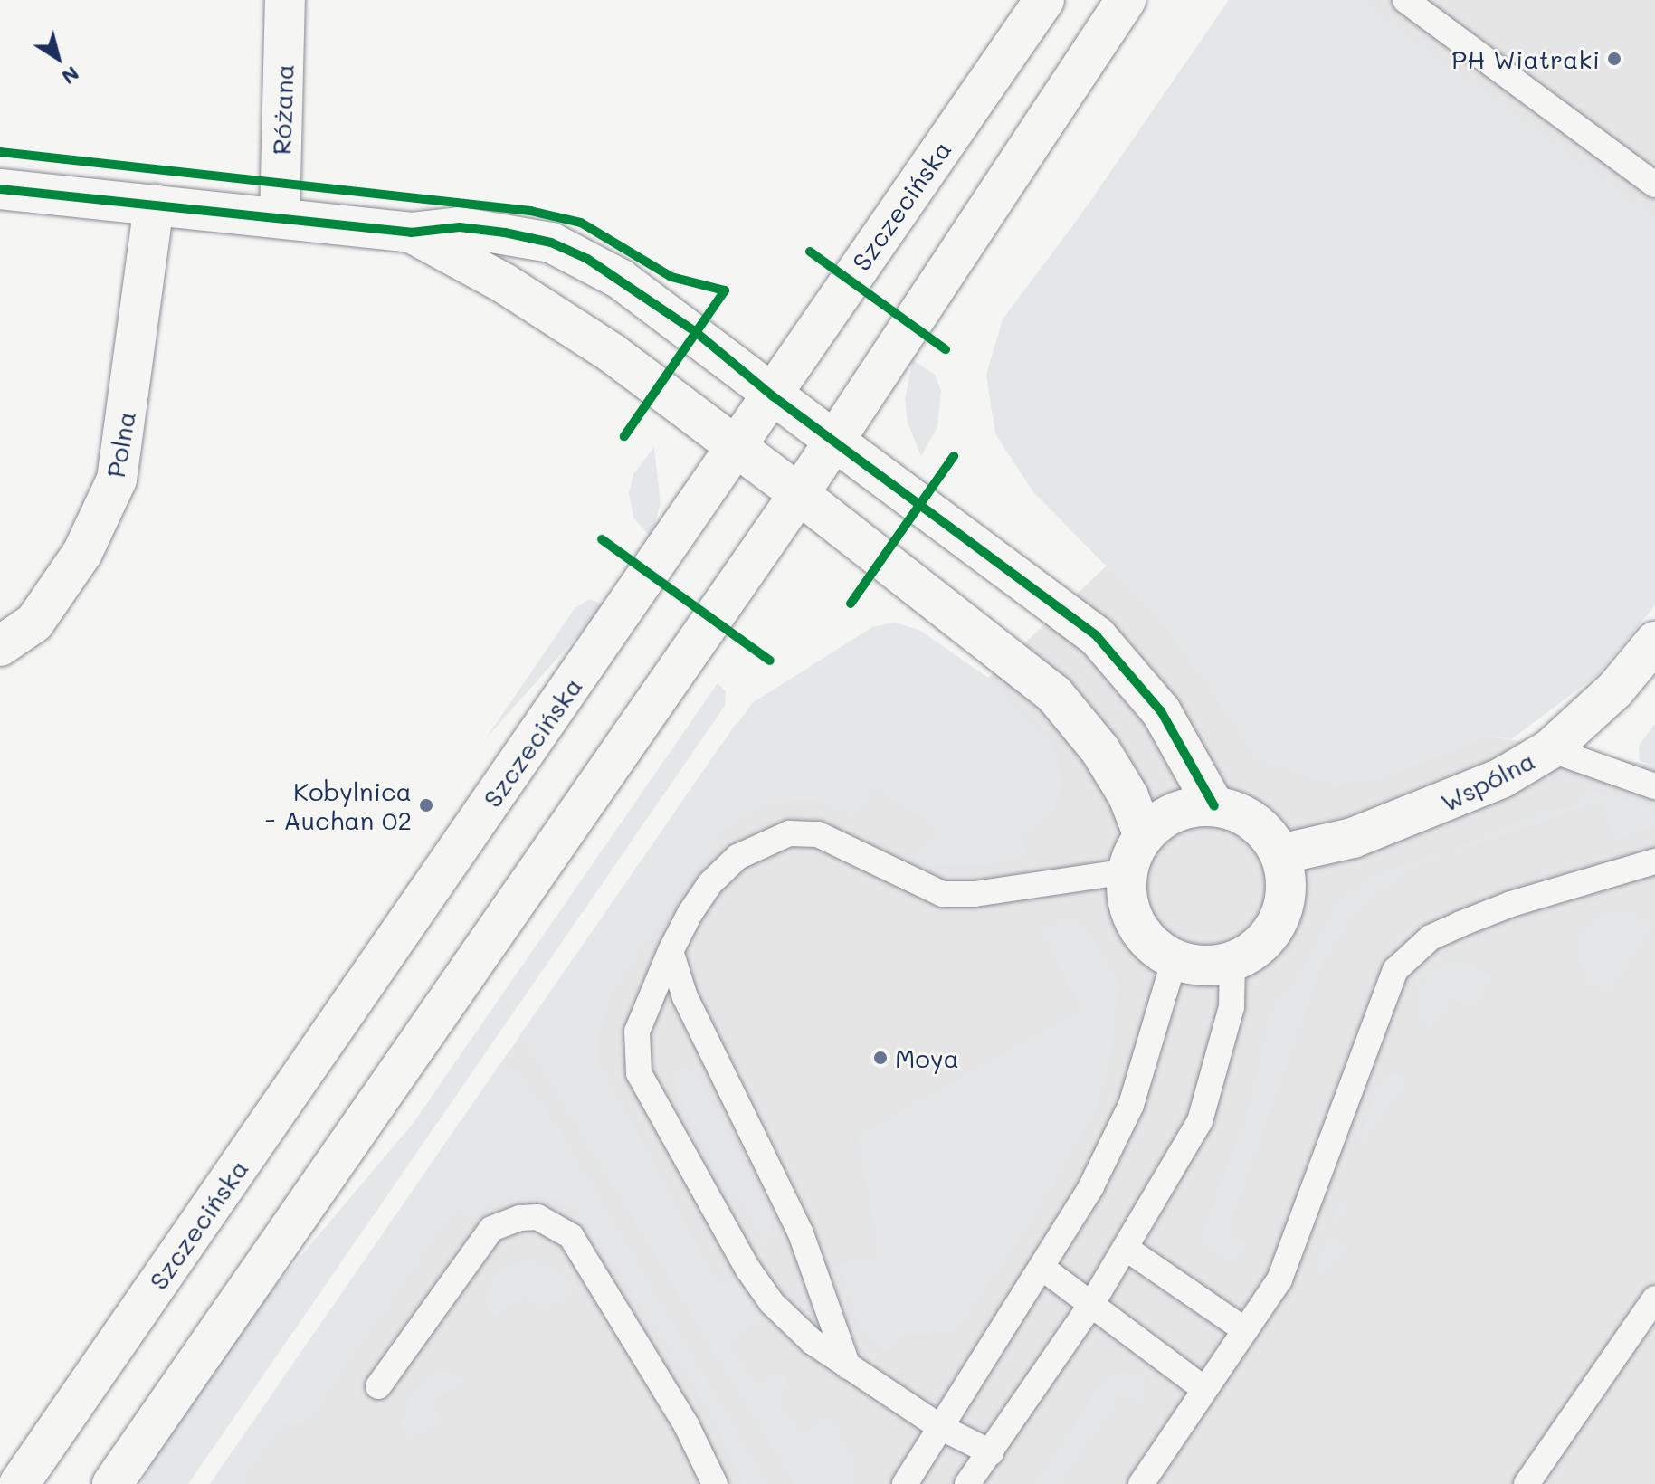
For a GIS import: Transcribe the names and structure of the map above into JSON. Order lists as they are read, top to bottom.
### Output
{
  "streets": {
    "street": [
      "Różana",
      "Szczecińska",
      "Polna",
      "Wspólna"
    ]
  },
  "places": ["PH Wiatraki", "Kobylnica - Auchan 02", "Moya"],
  "north": "bottom right"
}
